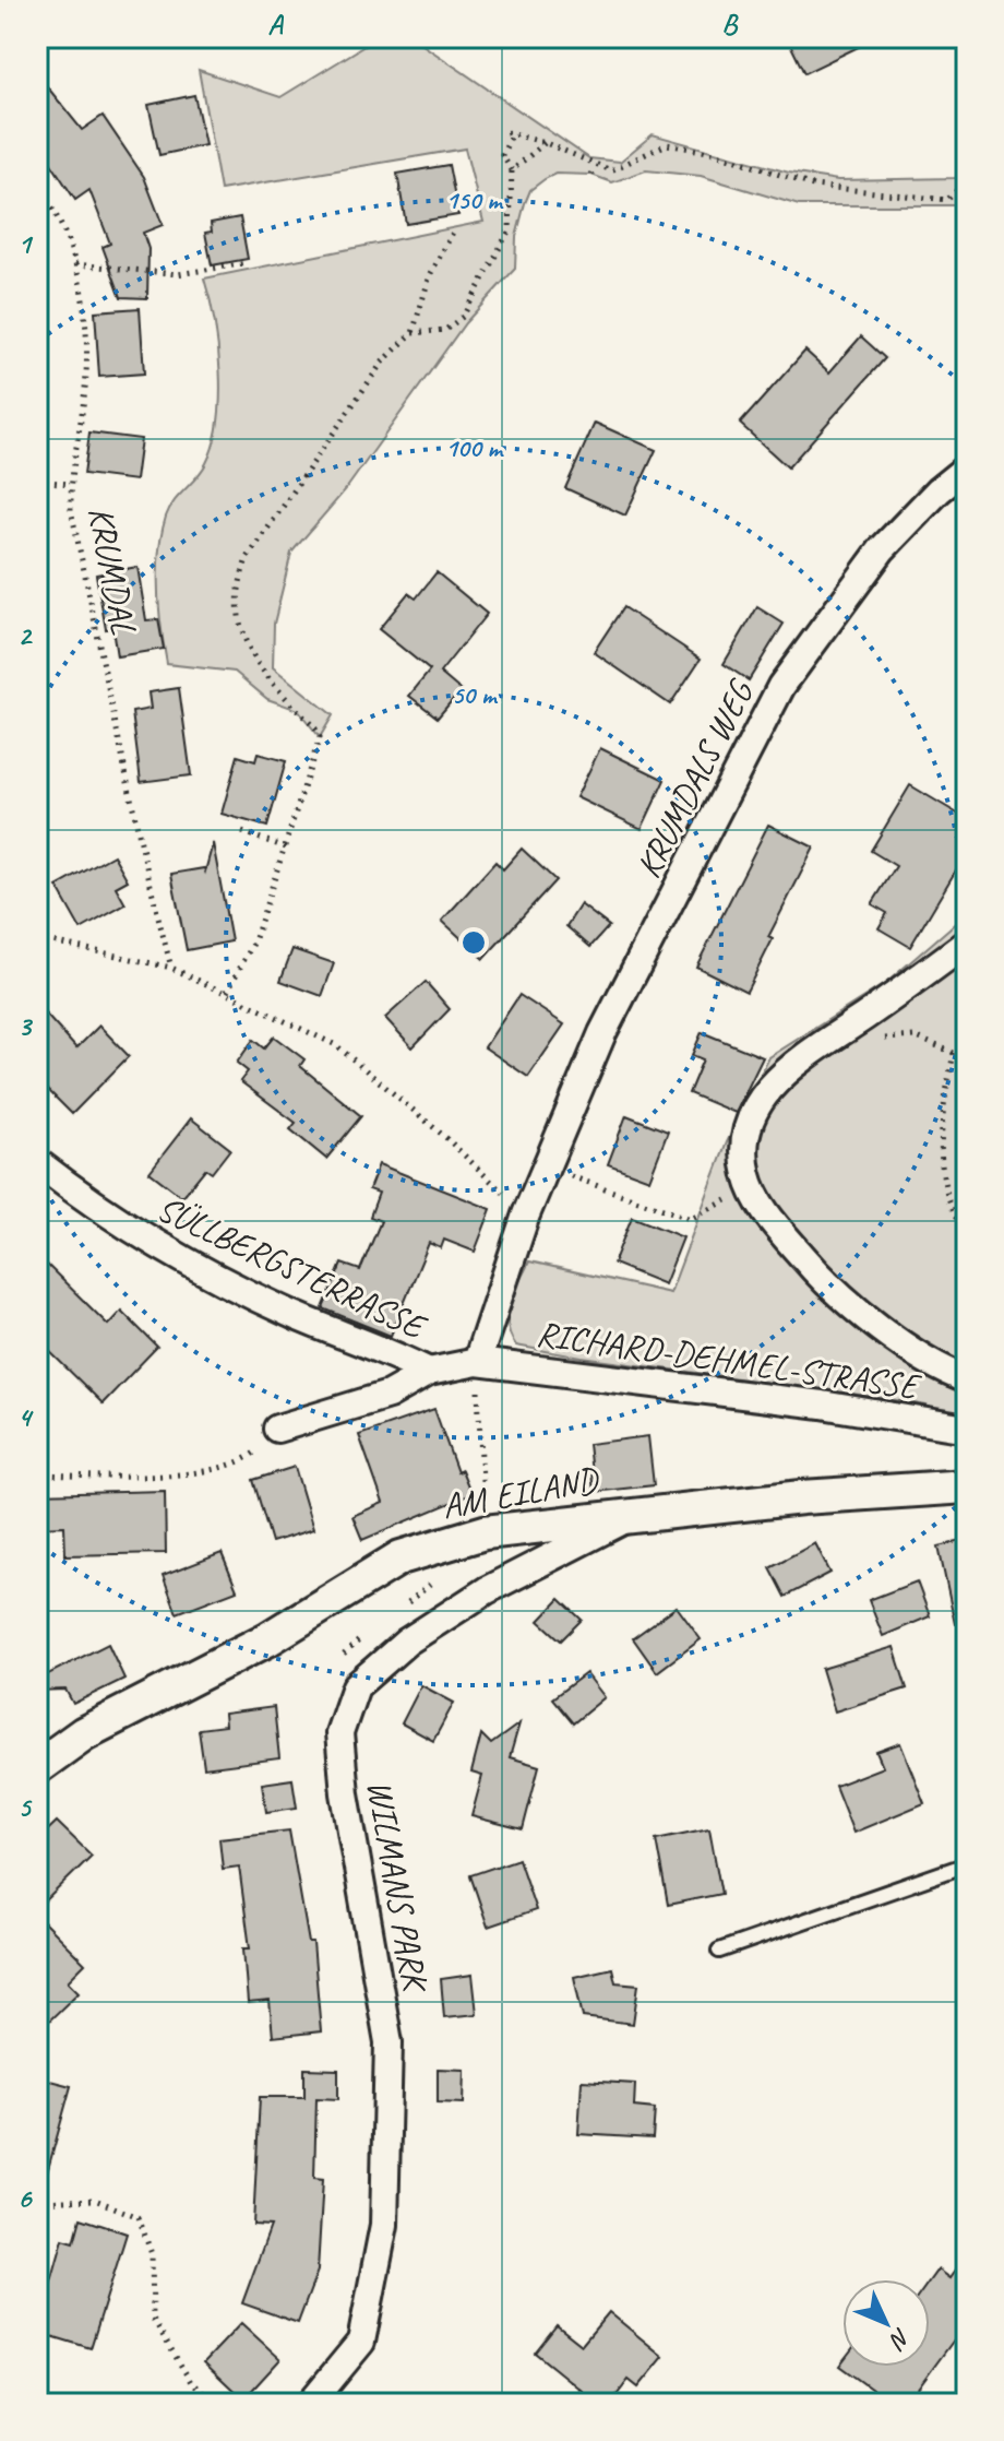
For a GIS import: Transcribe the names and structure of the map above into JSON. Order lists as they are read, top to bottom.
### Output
{
  "streets": {
    "street": [
      "KRUMDALS WEG",
      "SÜLLBERGSTERRASSE",
      "RICHARD-DEHMEL-STRASSE",
      "AM EILAND",
      "WILMANS PARK"
    ],
    "path": ["KRUMDAL"]
  },
  "crossings": [
    ["KRUMDALS WEG", "SÜLLBERGSTERRASSE"],
    ["KRUMDALS WEG", "RICHARD-DEHMEL-STRASSE"],
    ["SÜLLBERGSTERRASSE", "RICHARD-DEHMEL-STRASSE"],
    ["AM EILAND", "WILMANS PARK"]
  ],
  "north": "bottom right",
  "grid": {
    "columns": ["A", "B"],
    "rows": [
      "1",
      "2",
      "3",
      "4",
      "5",
      "6"
    ]
  },
  "rings": ["150 m", "100 m", "50 m"]
}
